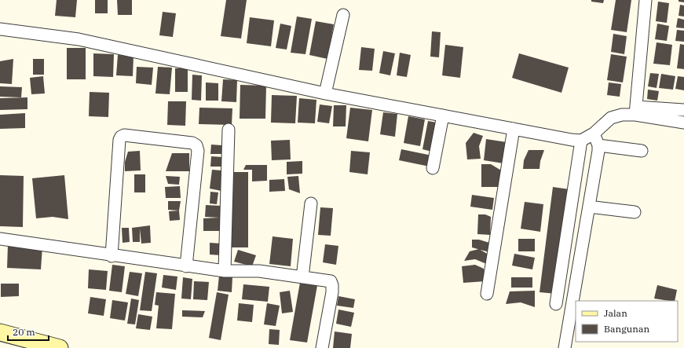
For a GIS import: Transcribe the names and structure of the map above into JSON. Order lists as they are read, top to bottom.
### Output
{
  "legend": ["Jalan", "Bangunan"],
  "scale_bar": "20 m"
}
